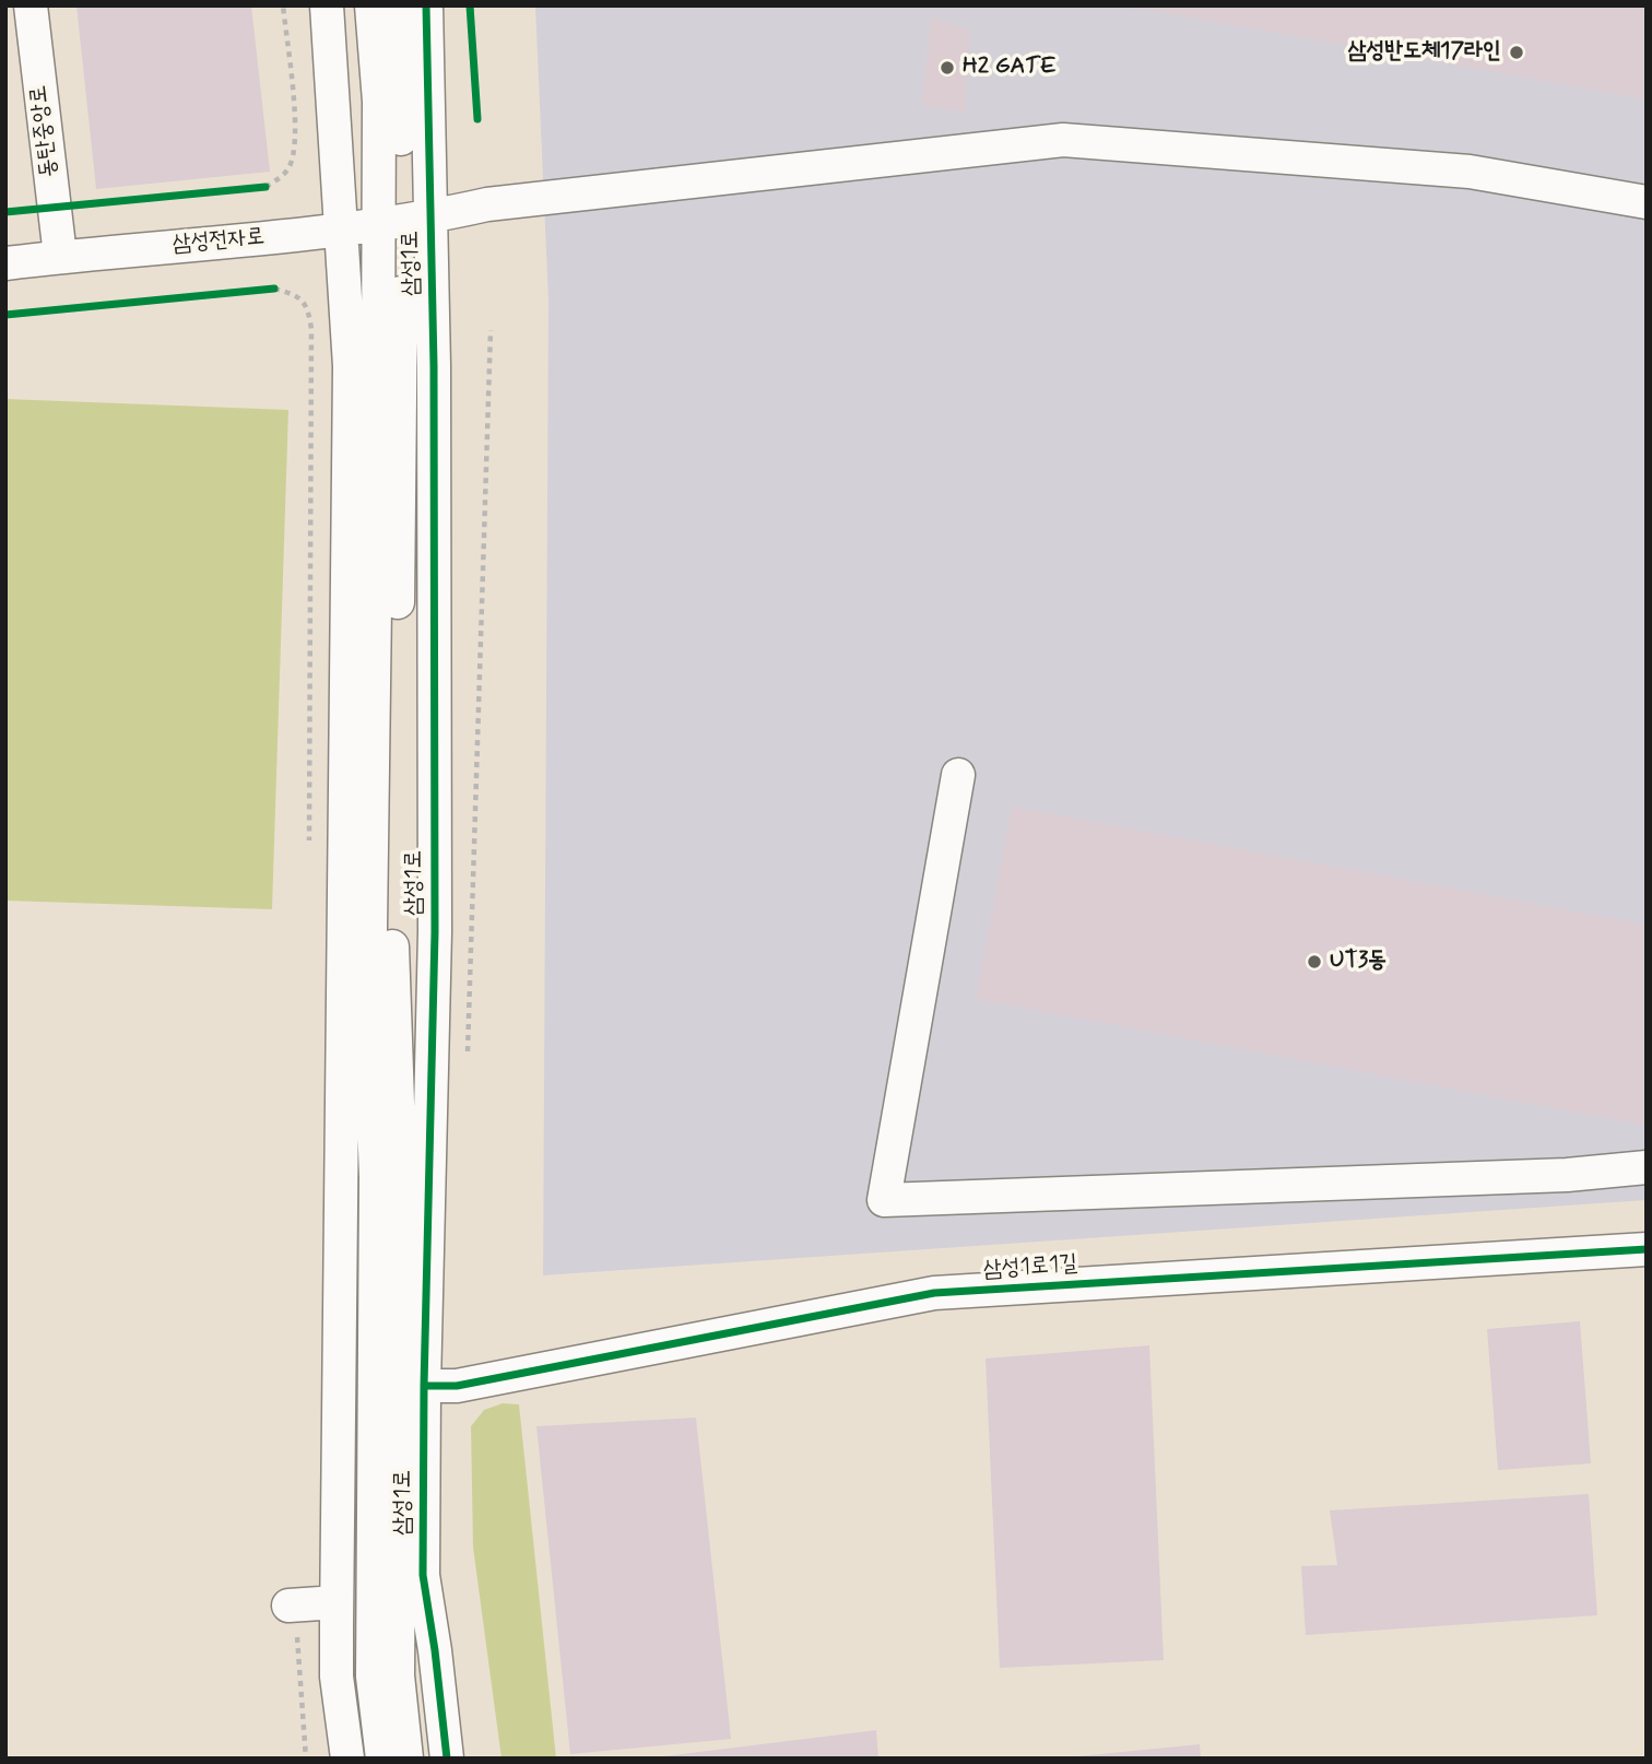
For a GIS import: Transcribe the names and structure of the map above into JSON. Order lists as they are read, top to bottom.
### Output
{
  "streets": {
    "street": [
      "동탄중앙로",
      "삼성전자로",
      "삼성1로",
      "삼성1로1길"
    ]
  },
  "crossings": [
    ["동탄중앙로", "삼성전자로"],
    ["삼성전자로", "삼성1로"],
    ["삼성1로", "삼성1로1길"]
  ],
  "places": ["삼성반도체17라인", "H2 GATE", "UT3동"]
}
